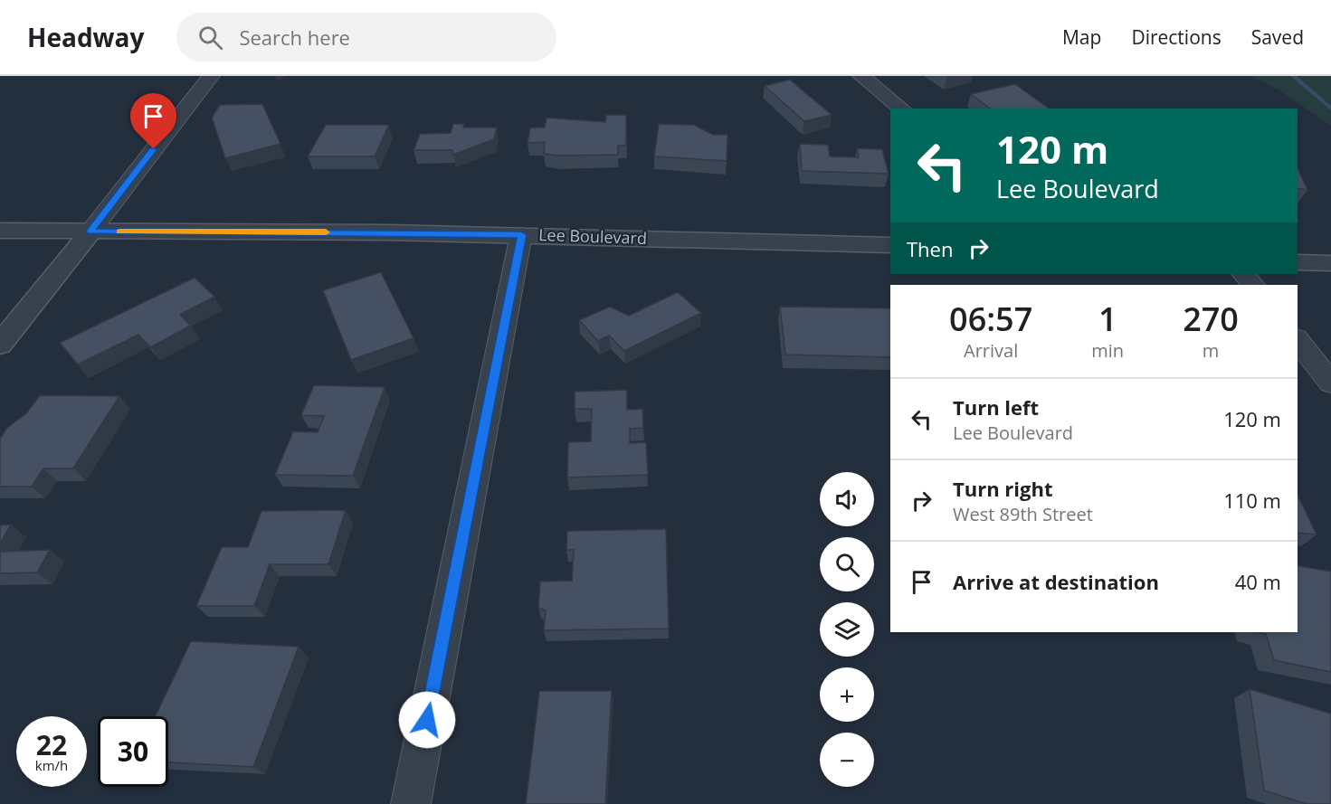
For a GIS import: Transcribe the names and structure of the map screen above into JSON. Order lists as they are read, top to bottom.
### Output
{
  "streets": {
    "street": ["Lee Boulevard"]
  },
  "page": {
    "header": "Headway",
    "search": "Search here",
    "nav": ["Map", "Directions", "Saved"],
    "turn": ["120 m", "Lee Boulevard"],
    "then": "Then",
    "eta": [
      "06:57",
      "Arrival",
      "1",
      "min",
      "270",
      "m"
    ],
    "list": [
      {
        "name": "Turn left",
        "note": "Lee Boulevard",
        "value": "120 m"
      },
      {
        "name": "Turn right",
        "note": "West 89th Street",
        "value": "110 m"
      },
      {
        "name": "Arrive at destination",
        "value": "40 m"
      }
    ],
    "map_buttons": ["+", "−"],
    "speed": "22 km/h",
    "limit": "30"
  }
}
